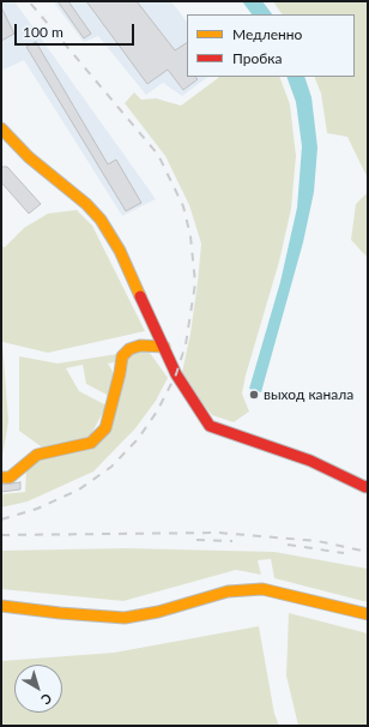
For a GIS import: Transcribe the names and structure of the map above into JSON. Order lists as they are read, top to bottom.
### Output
{
  "places": ["выход канала"],
  "legend": ["Медленно", "Пробка"],
  "scale_bar": "100 m",
  "north": "bottom right"
}
